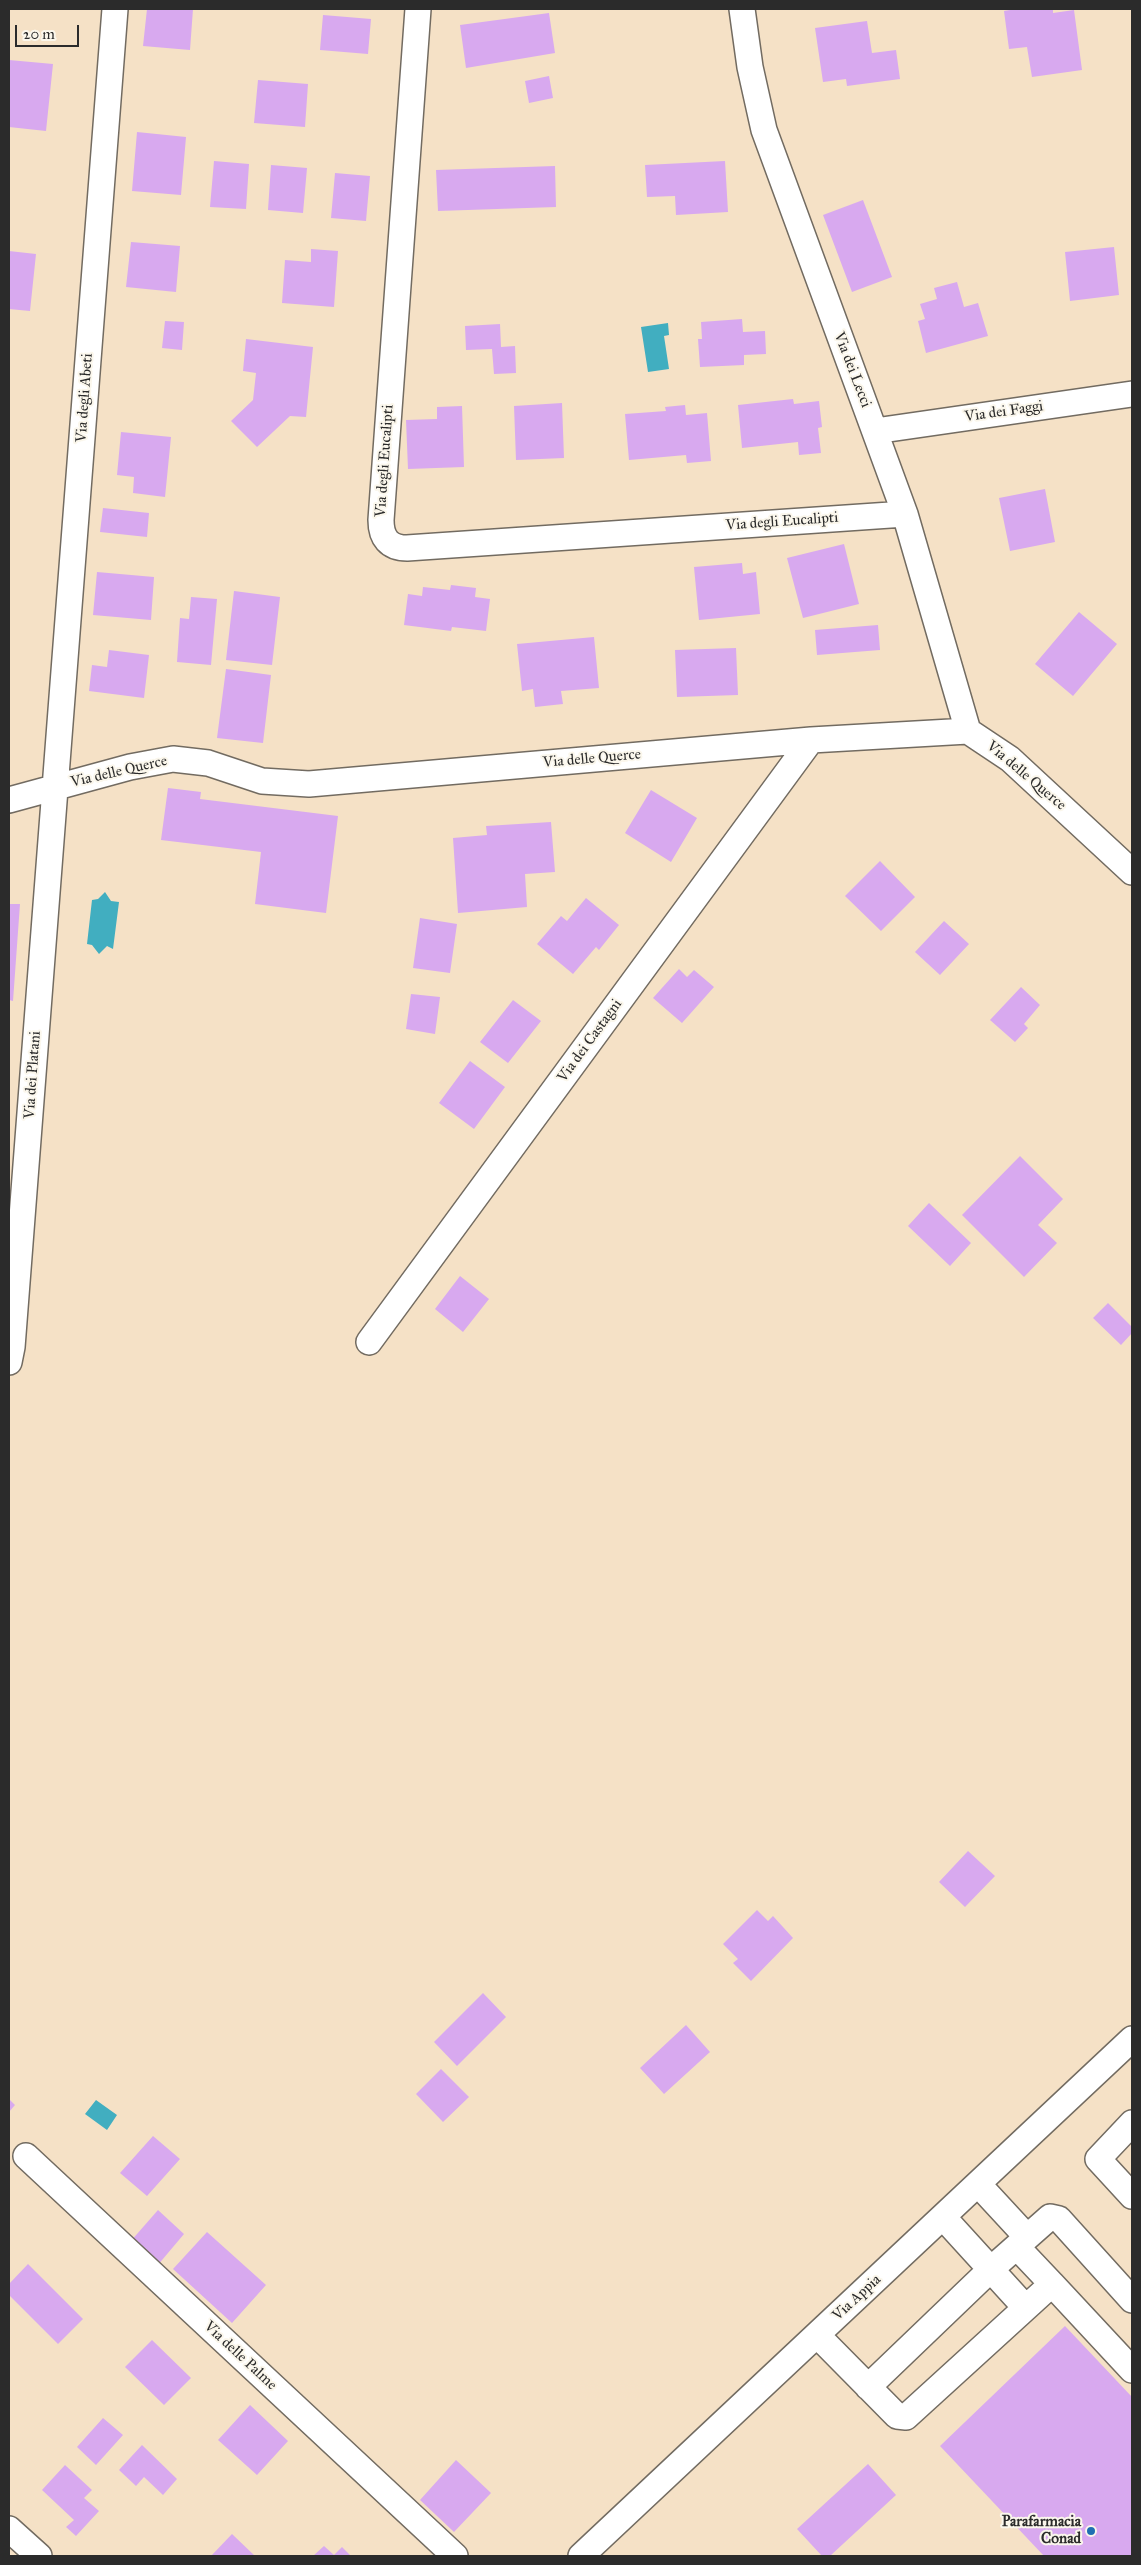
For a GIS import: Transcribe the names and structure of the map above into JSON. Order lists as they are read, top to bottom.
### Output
{
  "streets": {
    "street": [
      "Via dei Lecci",
      "Via degli Abeti",
      "Via dei Faggi",
      "Via degli Eucalipti",
      "Via delle Querce",
      "Via dei Castagni",
      "Via dei Platani",
      "Via Appia",
      "Via delle Palme"
    ]
  },
  "crossings": [
    ["Via dei Lecci", "Via dei Faggi"],
    ["Via dei Lecci", "Via degli Eucalipti"],
    ["Via dei Lecci", "Via delle Querce"],
    ["Via degli Abeti", "Via delle Querce"],
    ["Via degli Abeti", "Via dei Platani"],
    ["Via delle Querce", "Via dei Castagni"],
    ["Via delle Querce", "Via dei Platani"]
  ],
  "places": ["Parafarmacia Conad"],
  "scale_bar": "20 m"
}
